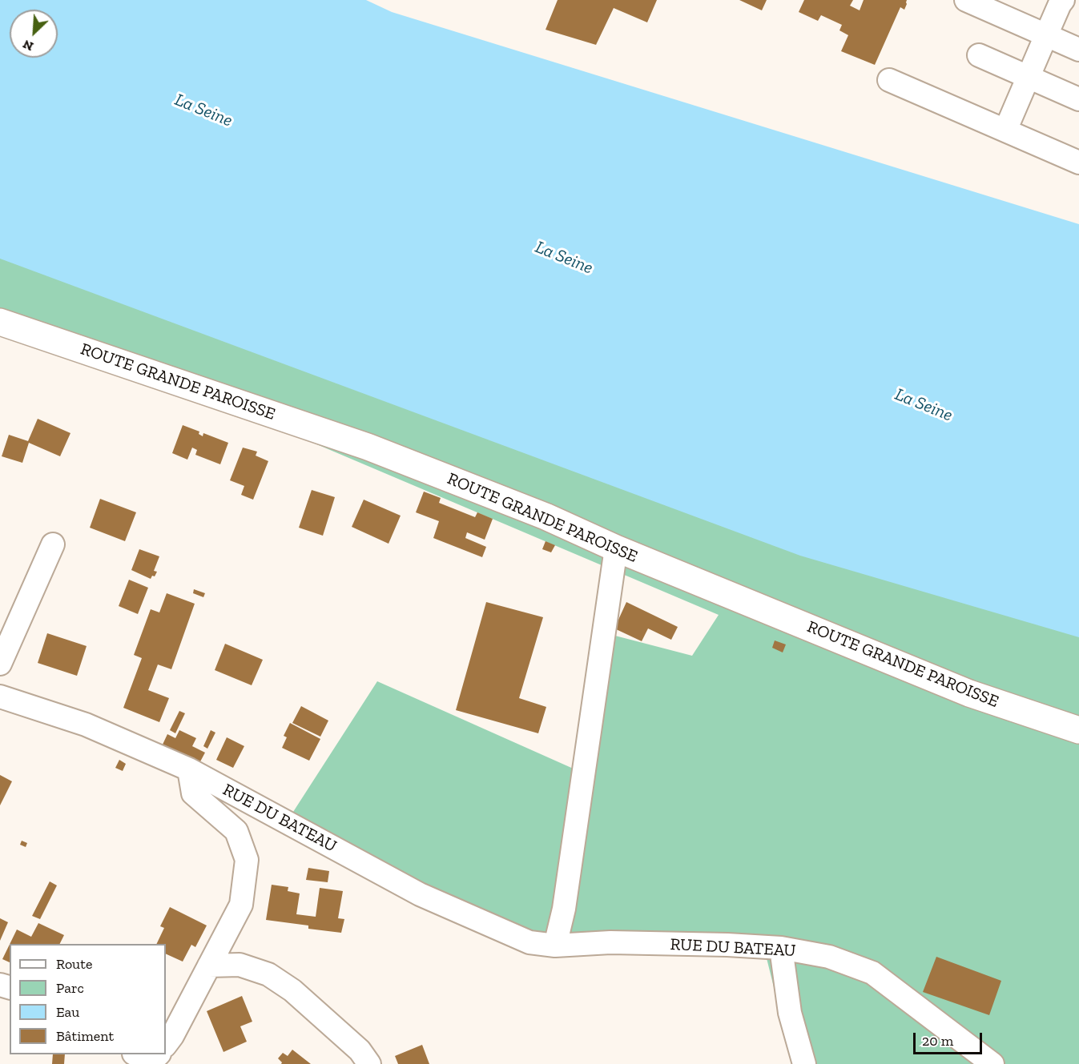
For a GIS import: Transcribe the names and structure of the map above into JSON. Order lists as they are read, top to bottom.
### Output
{
  "streets": {
    "main road": ["ROUTE GRANDE PAROISSE"],
    "street": ["RUE DU BATEAU"]
  },
  "water": ["La Seine"],
  "legend": [
    "Route",
    "Parc",
    "Eau",
    "Bâtiment"
  ],
  "scale_bar": "20 m",
  "north": "bottom left"
}
